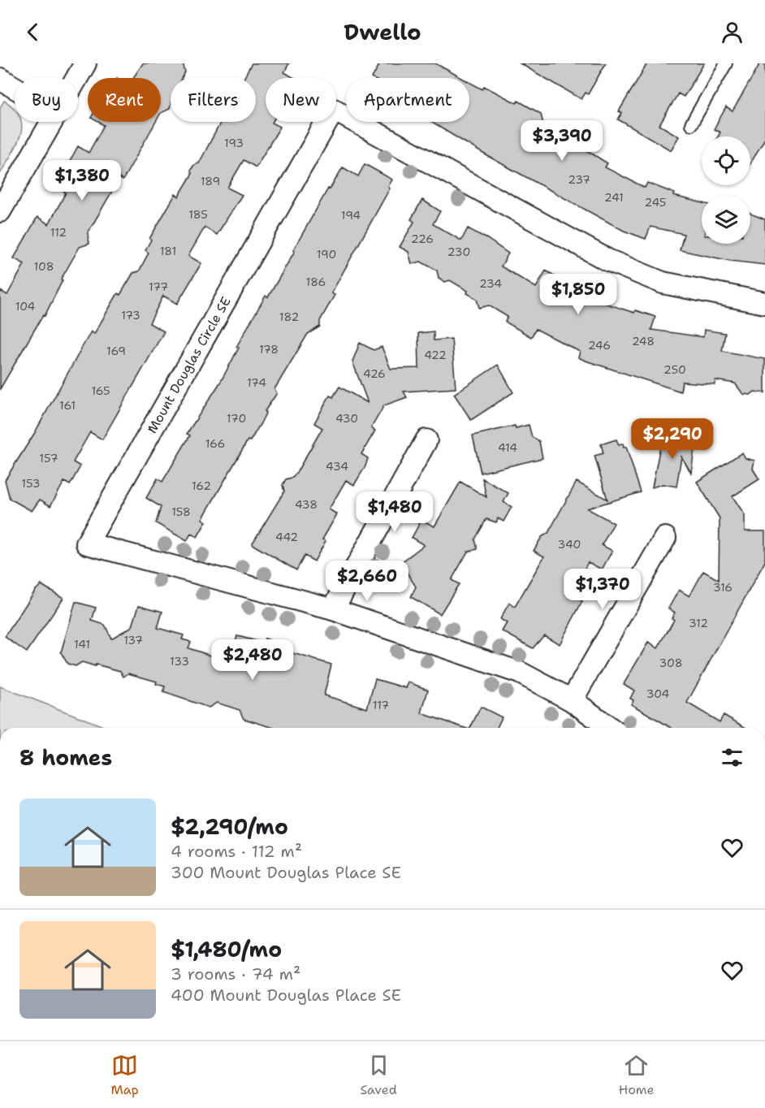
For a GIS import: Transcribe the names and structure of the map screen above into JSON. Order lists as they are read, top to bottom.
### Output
{
  "streets": {
    "street": ["Mount Douglas Circle SE"]
  },
  "house_numbers": [
    "193",
    "237",
    "189",
    "241",
    "245",
    "185",
    "194",
    "112",
    "226",
    "181",
    "230",
    "190",
    "108",
    "186",
    "234",
    "177",
    "104",
    "173",
    "182",
    "248",
    "246",
    "178",
    "169",
    "422",
    "250",
    "426",
    "174",
    "165",
    "161",
    "170",
    "430",
    "166",
    "414",
    "157",
    "434",
    "153",
    "162",
    "438",
    "158",
    "442",
    "340",
    "316",
    "312",
    "137",
    "141",
    "133",
    "308",
    "304",
    "117"
  ],
  "page": {
    "header": "Dwello",
    "chip": [
      "Buy",
      "Rent",
      "Filters",
      "New",
      "Apartment"
    ],
    "price": [
      "$3,390",
      "$1,380",
      "$1,850",
      "$2,290",
      "$1,480",
      "$2,660",
      "$1,370",
      "$2,480"
    ],
    "heading": "8 homes",
    "list": [
      {
        "name": "$2,290/mo",
        "note": "4 rooms · 112 m² · 300 Mount Douglas Place SE"
      },
      {
        "name": "$1,480/mo",
        "note": "3 rooms · 74 m² · 400 Mount Douglas Place SE"
      }
    ],
    "tabs": ["Map", "Saved", "Home"]
  }
}
